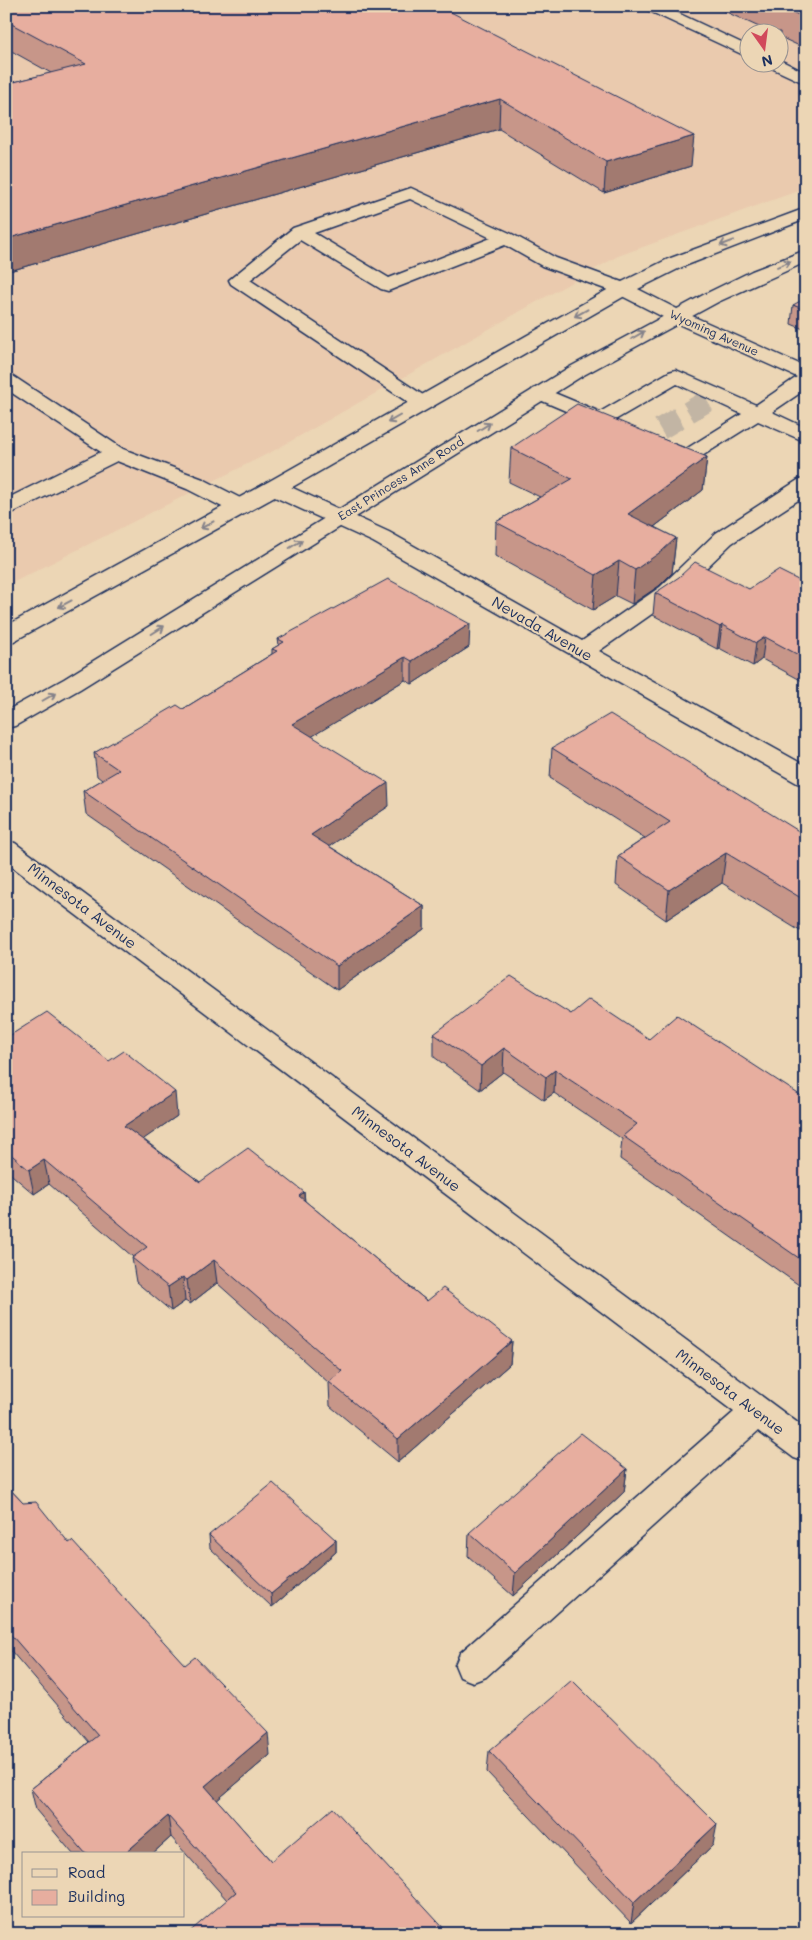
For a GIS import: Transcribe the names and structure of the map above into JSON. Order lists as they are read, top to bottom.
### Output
{
  "streets": {
    "main road": [
      "Wyoming Avenue",
      "East Princess Anne Road",
      "Nevada Avenue",
      "Minnesota Avenue"
    ]
  },
  "crossings": [
    ["Wyoming Avenue", "East Princess Anne Road"],
    ["East Princess Anne Road", "Nevada Avenue"]
  ],
  "legend": ["Road", "Building"],
  "north": "bottom"
}
